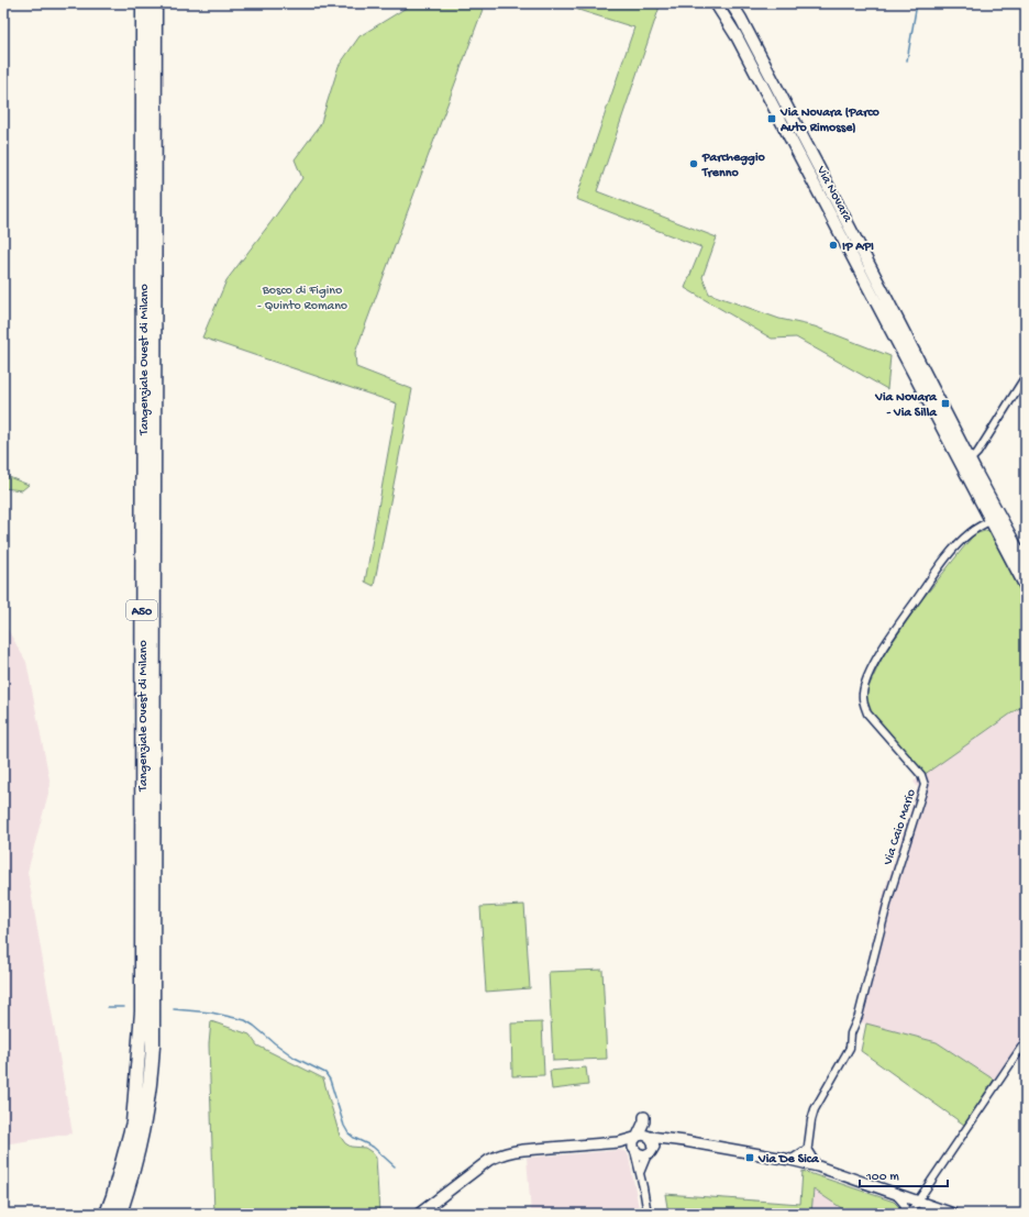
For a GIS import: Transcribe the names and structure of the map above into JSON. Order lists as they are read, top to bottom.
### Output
{
  "streets": {
    "highway": ["Tangenziale Ovest di Milano", "A50"],
    "main road": ["Via Novara"],
    "street": ["Via Caio Mario"]
  },
  "crossings": [
    ["Via Novara", "Via Caio Mario"]
  ],
  "parks": ["Bosco di Figino - Quinto Romano"],
  "places": {
    "transit": ["Via Novara (Parco Auto Rimosse)", "Via Novara - Via Silla", "Via De Sica"],
    "other": ["Parcheggio Trenno", "IP API"]
  },
  "scale_bar": "100 m"
}
